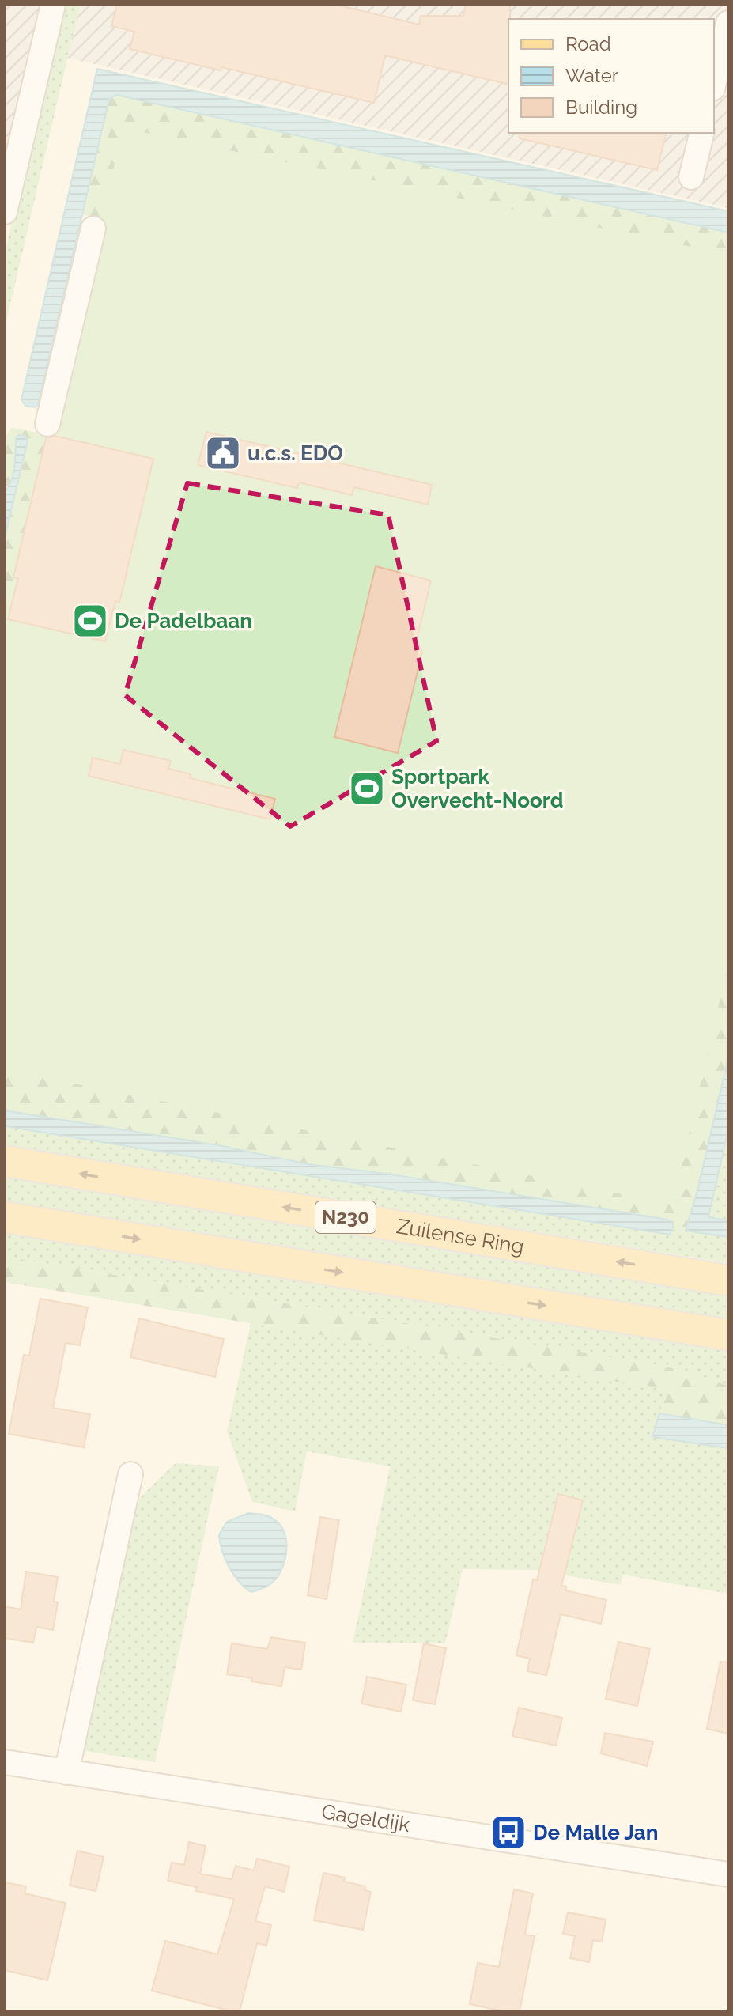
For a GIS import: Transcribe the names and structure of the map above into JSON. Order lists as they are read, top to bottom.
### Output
{
  "streets": {
    "main road": ["N230", "Zuilense Ring"],
    "street": ["Gageldijk"]
  },
  "places": {
    "public building": ["u.c.s. EDO"],
    "sports": ["De Padelbaan", "Sportpark Overvecht-Noord"],
    "bus stop": ["De Malle Jan"]
  },
  "legend": ["Road", "Water", "Building"]
}
